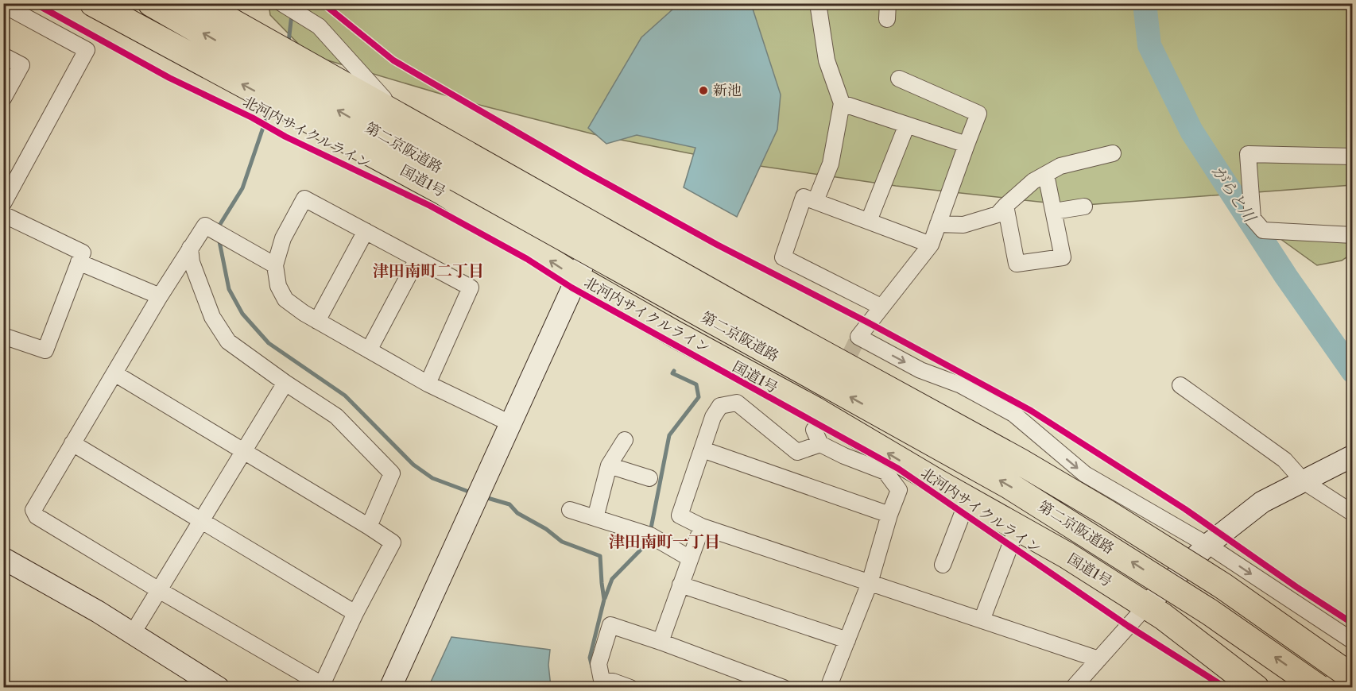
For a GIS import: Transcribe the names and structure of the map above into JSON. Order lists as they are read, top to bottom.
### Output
{
  "streets": {
    "highway": ["第二京阪道路", "国道1号"],
    "cycle path": ["北河内サイクルライン"]
  },
  "districts": ["津田南町二丁目", "津田南町一丁目"],
  "water": ["がらと川"],
  "places": ["新池"]
}
